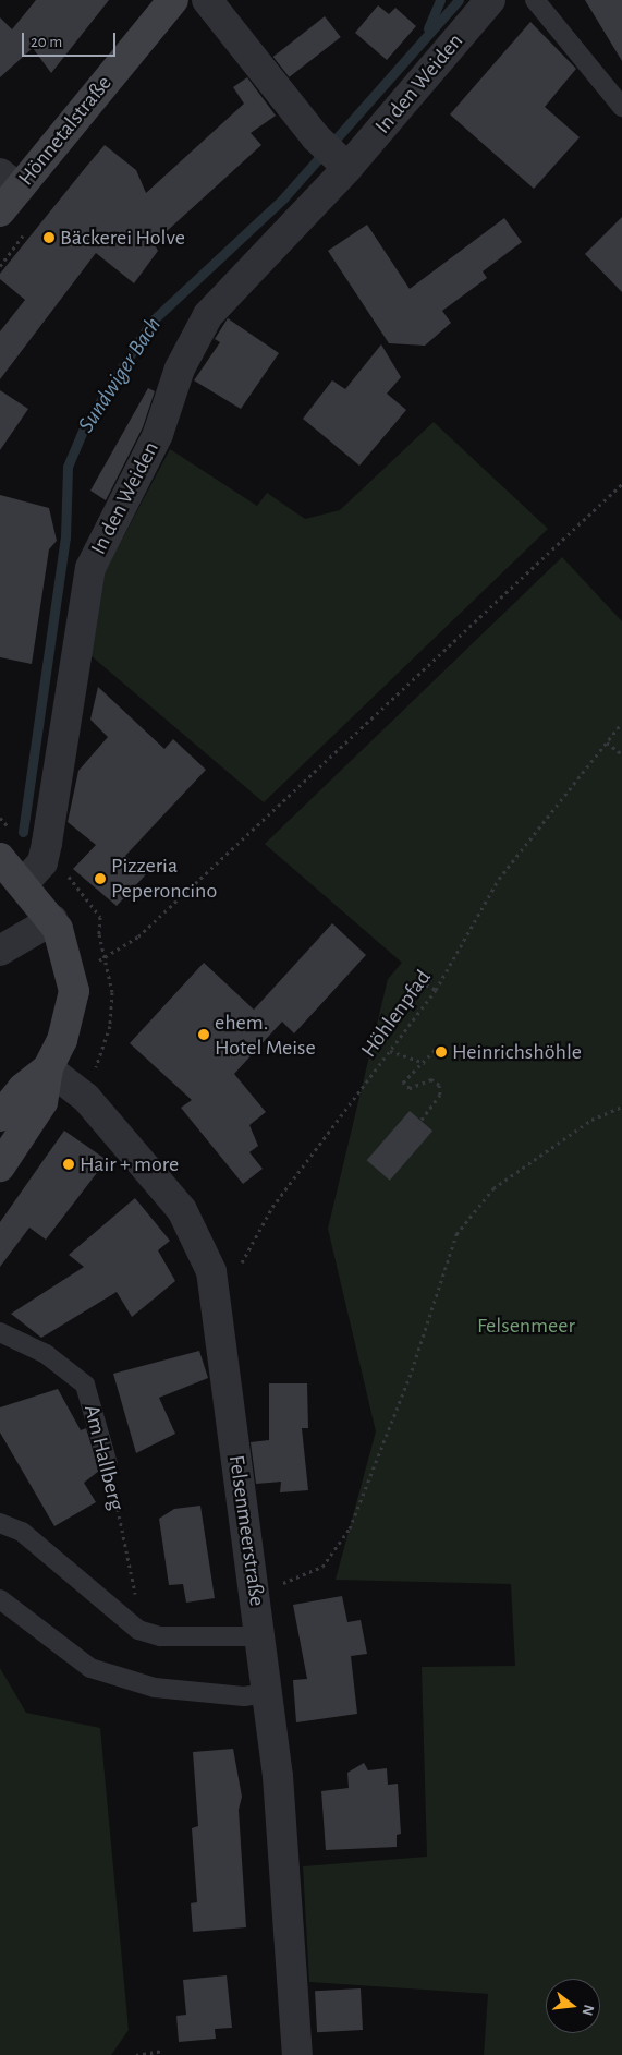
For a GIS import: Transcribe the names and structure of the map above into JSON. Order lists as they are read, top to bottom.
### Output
{
  "streets": {
    "main road": ["Hönnetalstraße"],
    "street": ["In den Weiden", "Felsenmeerstraße"],
    "lane": ["Am Hallberg"],
    "path": ["Höhlenpfad"]
  },
  "water": ["Sundwiger Bach"],
  "parks": ["Felsenmeer"],
  "places": [
    "Bäckerei Holve",
    "Pizzeria Peperoncino",
    "ehem. Hotel Meise",
    "Heinrichshöhle",
    "Hair + more"
  ],
  "scale_bar": "20 m",
  "north": "right"
}
